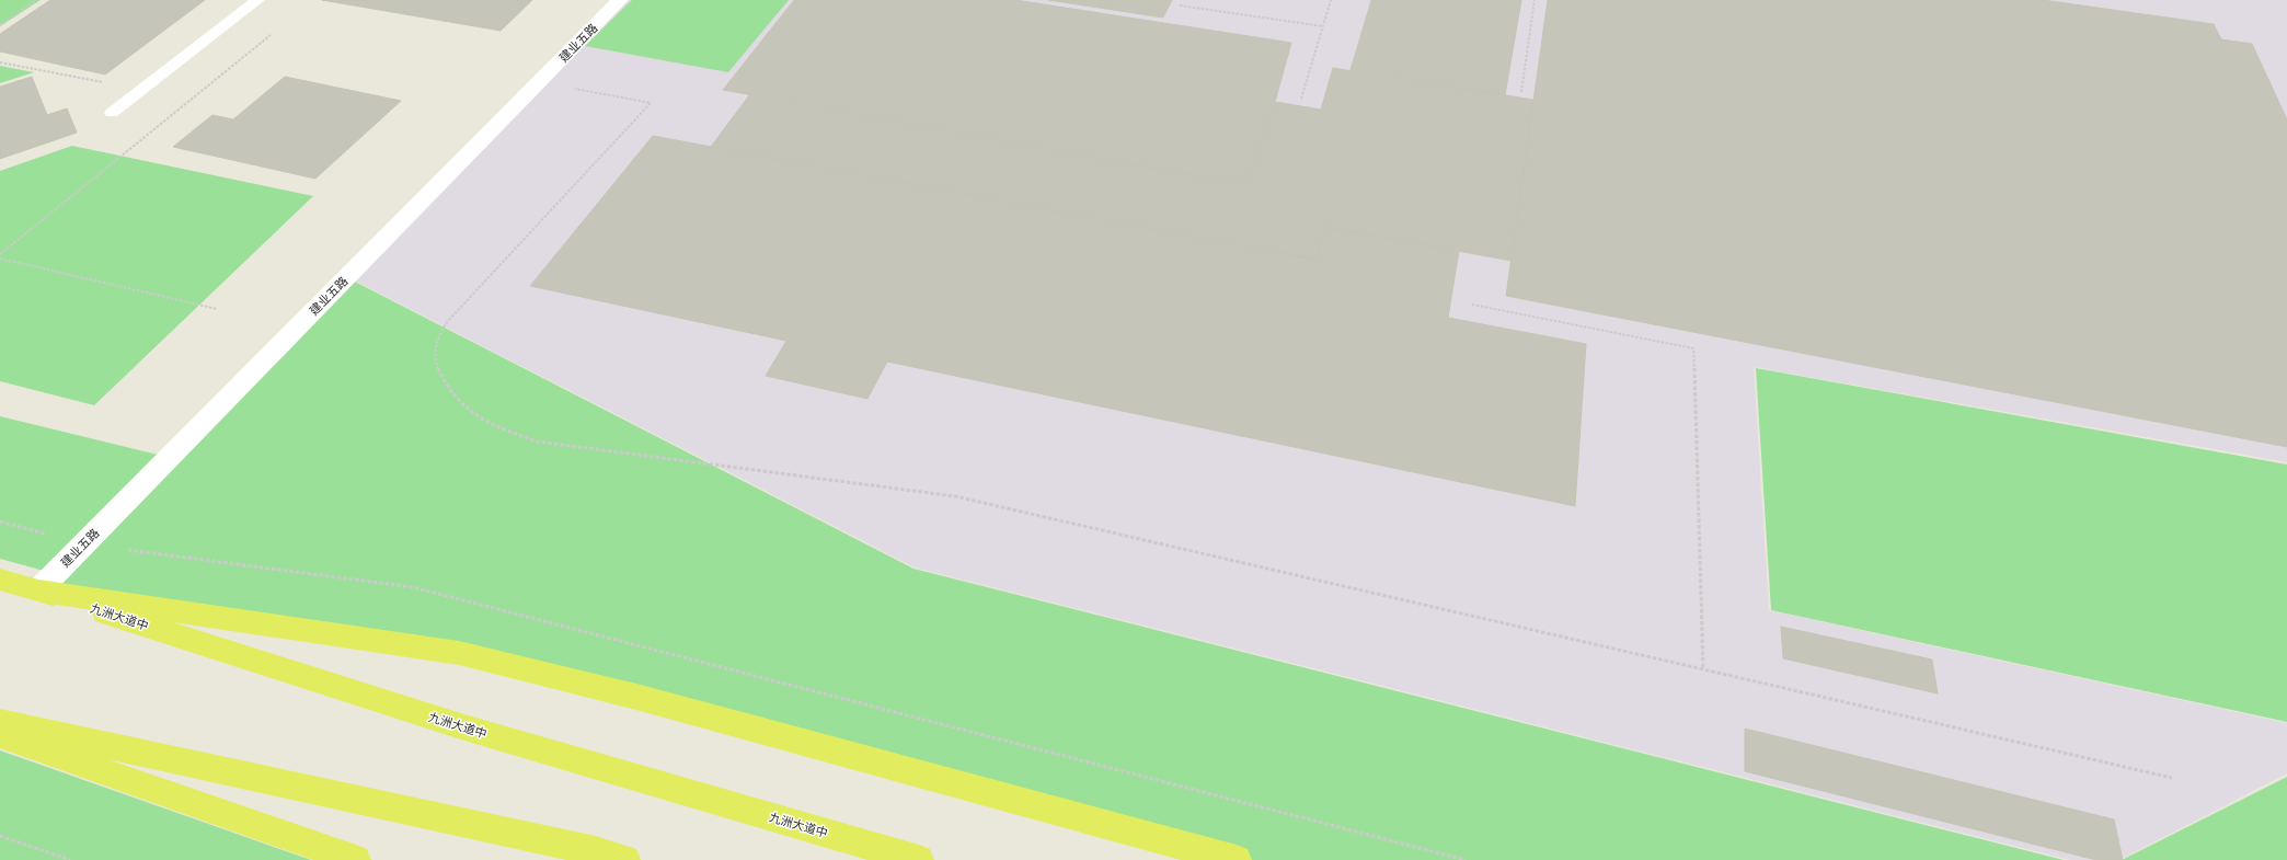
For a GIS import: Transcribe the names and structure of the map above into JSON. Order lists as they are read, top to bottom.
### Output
{
  "streets": {
    "main road": ["九洲大道中"],
    "street": ["建业五路"]
  },
  "crossings": [
    ["建业五路", "九洲大道中"]
  ]
}
